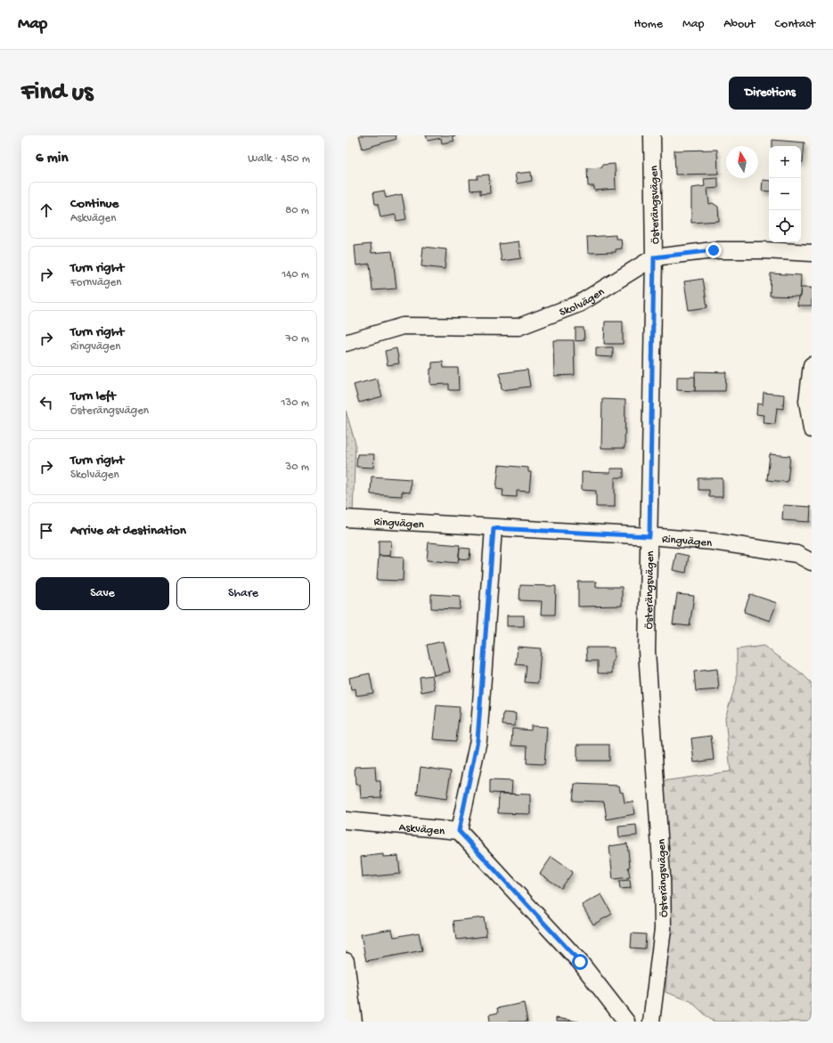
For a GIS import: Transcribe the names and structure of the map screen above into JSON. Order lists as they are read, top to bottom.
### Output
{
  "streets": {
    "street": [
      "Österängsvägen",
      "Skolvägen",
      "Ringvägen",
      "Askvägen"
    ]
  },
  "crossings": [
    ["Österängsvägen", "Skolvägen"],
    ["Österängsvägen", "Ringvägen"]
  ],
  "north": "top",
  "page": {
    "header": "Map",
    "nav": [
      "Home",
      "Map",
      "About",
      "Contact"
    ],
    "buttons": [
      "Directions",
      ["Save", "Share"]
    ],
    "title": "Find us",
    "heading": ["6 min", "Walk · 450 m"],
    "map_buttons": ["+", "−"],
    "list": [
      ["Continue", "Askvägen", "80 m"],
      ["Turn right", "Fornvägen", "140 m"],
      ["Turn right", "Ringvägen", "70 m"],
      ["Turn left", "Österängsvägen", "130 m"],
      ["Turn right", "Skolvägen", "30 m"],
      "Arrive at destination"
    ]
  }
}
